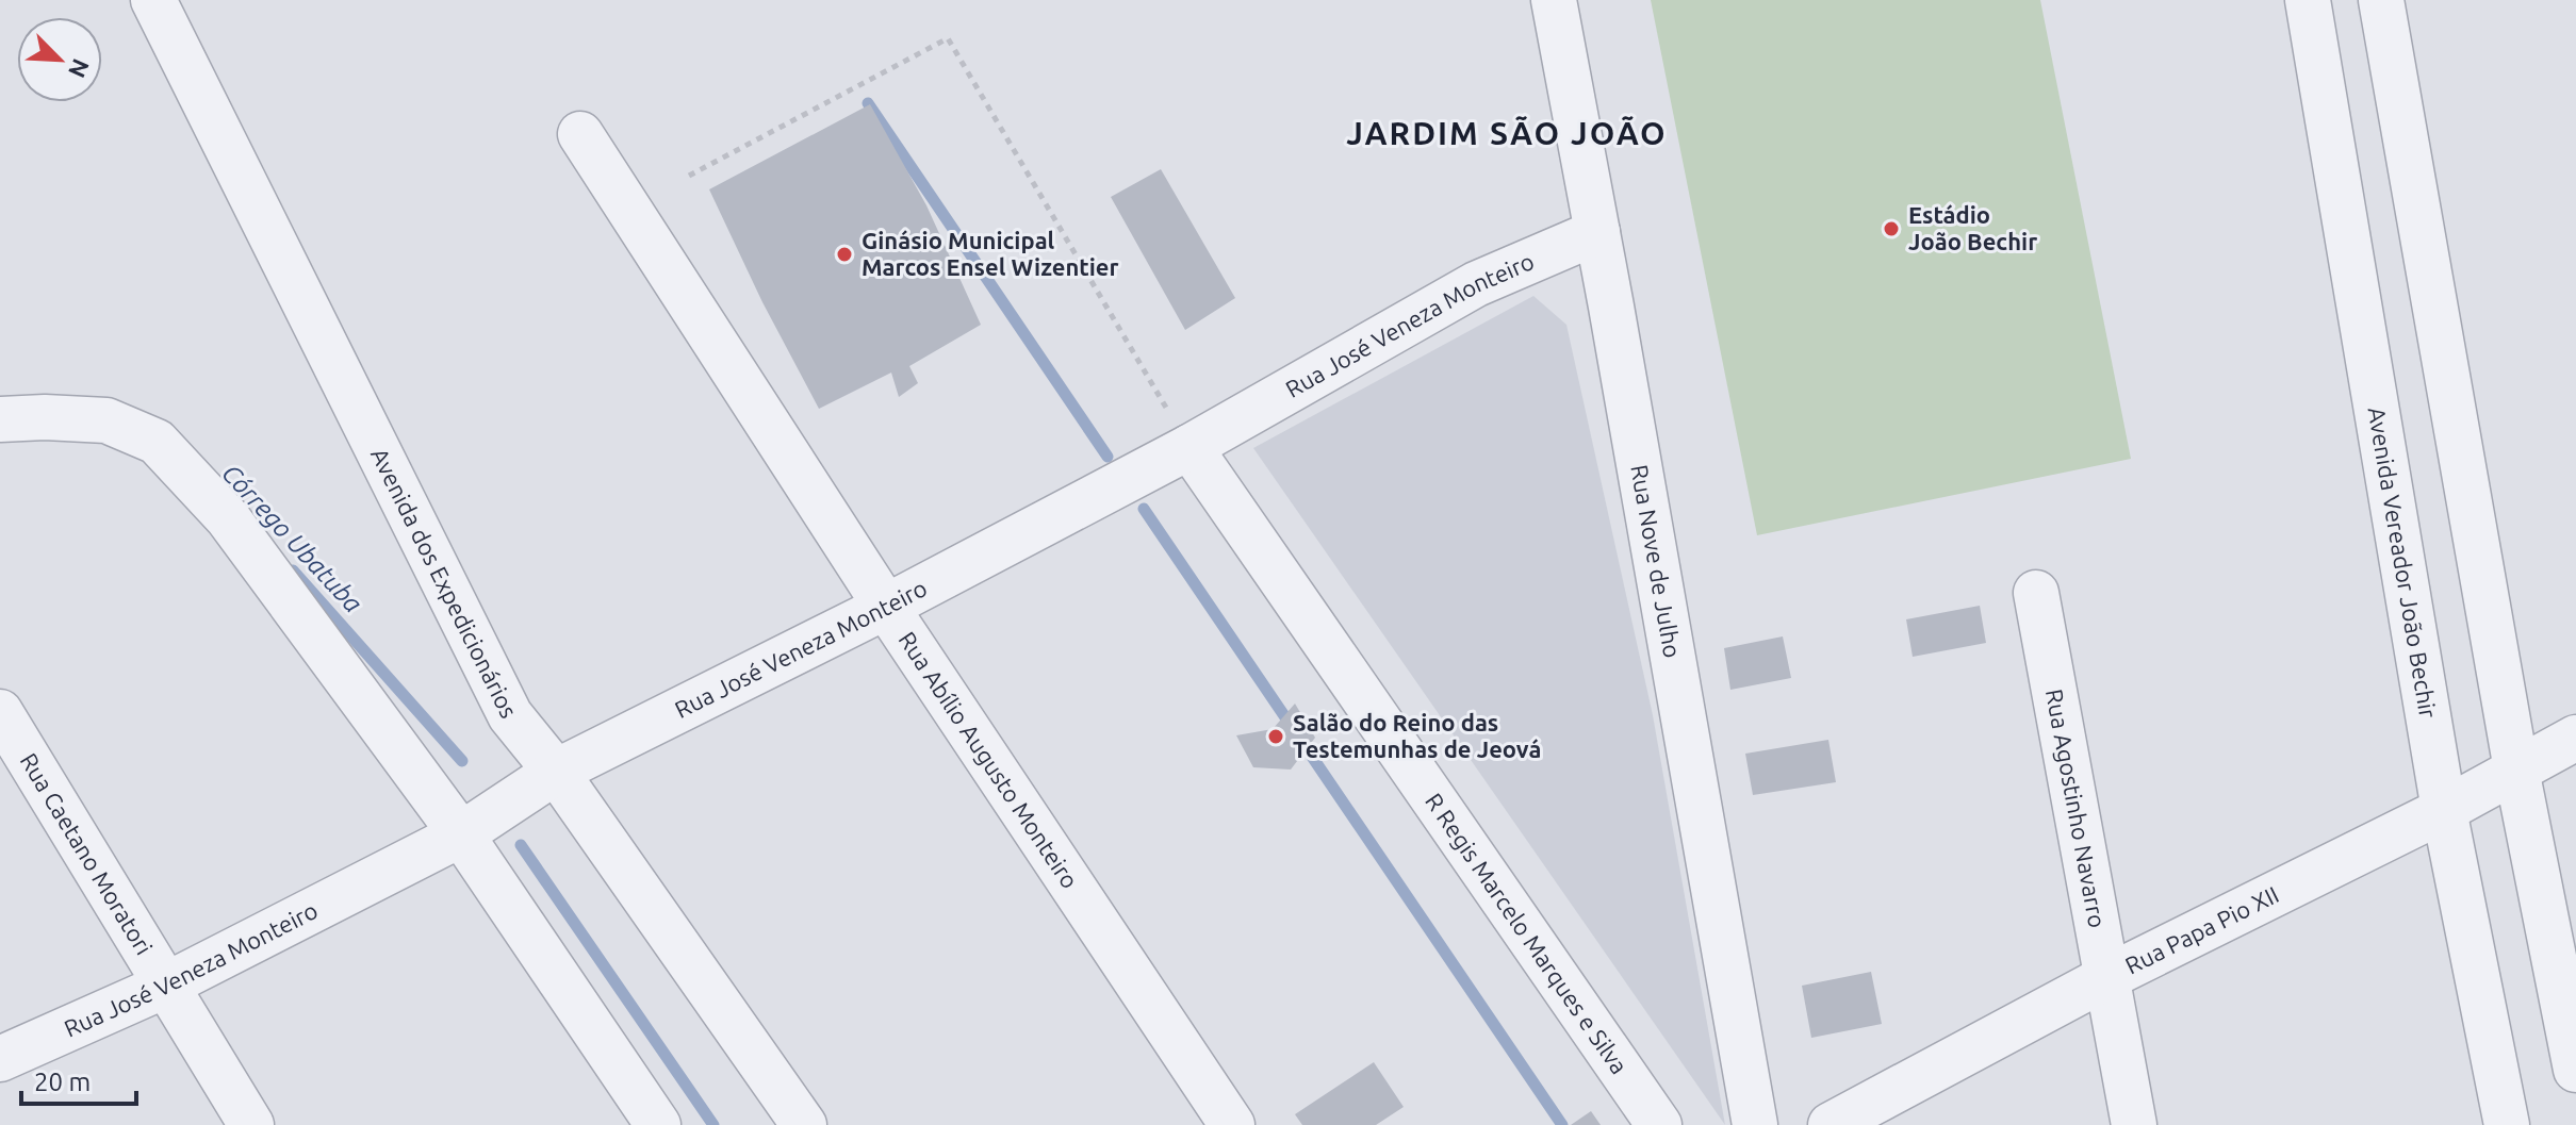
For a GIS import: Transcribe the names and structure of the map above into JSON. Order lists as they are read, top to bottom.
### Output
{
  "streets": {
    "street": [
      "Rua José Veneza Monteiro",
      "Rua Nove de Julho",
      "Avenida Vereador João Bechir",
      "Avenida dos Expedicionários",
      "Rua Abílio Augusto Monteiro",
      "Rua Agostinho Navarro",
      "Rua Caetano Moratori",
      "Rua Papa Pio XII",
      "R Regis Marcelo Marques e Silva"
    ]
  },
  "crossings": [
    ["Rua José Veneza Monteiro", "Rua Nove de Julho"],
    ["Rua José Veneza Monteiro", "Avenida dos Expedicionários"],
    ["Rua José Veneza Monteiro", "Rua Abílio Augusto Monteiro"],
    ["Rua José Veneza Monteiro", "Rua Caetano Moratori"],
    ["Rua José Veneza Monteiro", "R Regis Marcelo Marques e Silva"],
    ["Avenida Vereador João Bechir", "Rua Papa Pio XII"],
    ["Rua Agostinho Navarro", "Rua Papa Pio XII"]
  ],
  "districts": ["JARDIM SÃO JOÃO"],
  "water": ["Córrego Ubatuba"],
  "places": ["Estádio João Bechir", "Ginásio Municipal Marcos Ensel Wizentier", "Salão do Reino das Testemunhas de Jeová"],
  "scale_bar": "20 m",
  "north": "bottom right"
}
